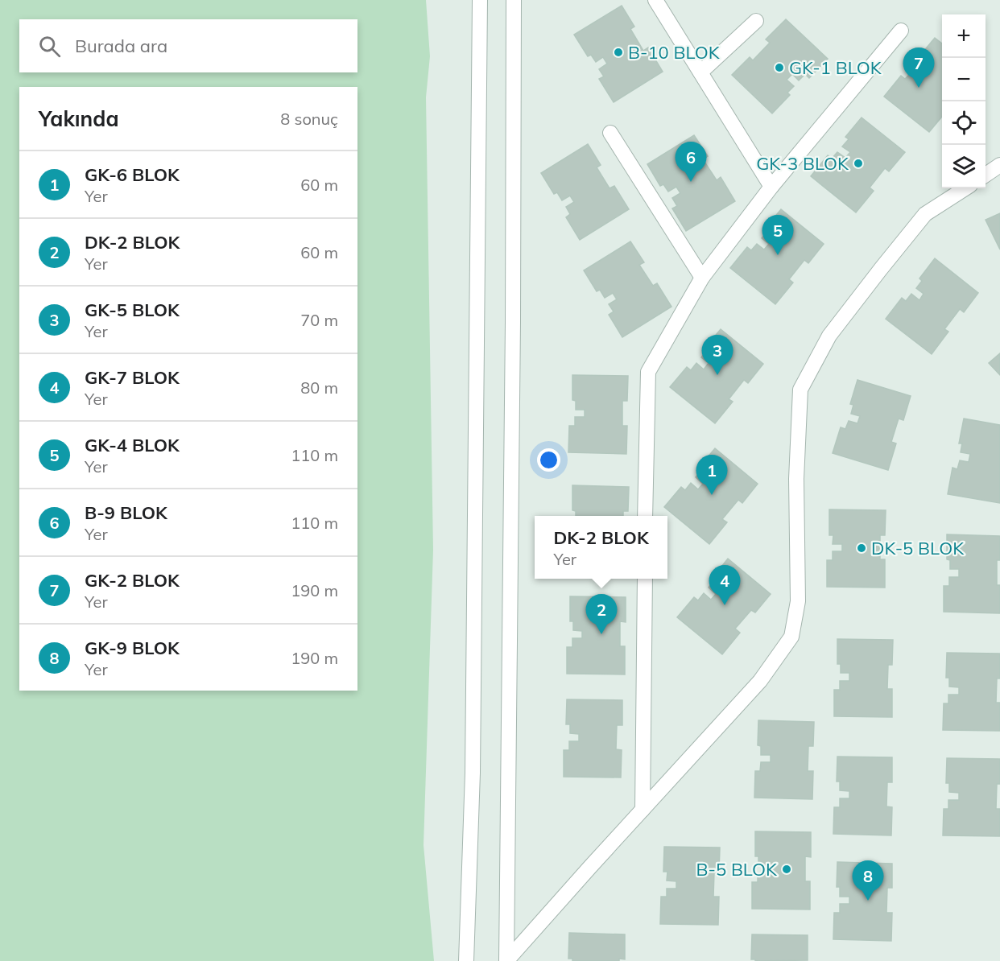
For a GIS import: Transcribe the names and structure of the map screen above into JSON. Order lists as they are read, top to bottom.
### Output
{
  "places": [
    "B-10 BLOK",
    "GK-1 BLOK",
    "GK-3 BLOK",
    "DK-5 BLOK",
    "B-5 BLOK"
  ],
  "page": {
    "map_buttons": ["+", "−"],
    "search": "Burada ara",
    "pins": [
      "7",
      "6",
      "5",
      "3",
      "1",
      "4",
      "2",
      "8"
    ],
    "heading": ["Yakında", "8 sonuç"],
    "list": [
      {
        "mark": "1",
        "name": "GK-6 BLOK",
        "note": "Yer",
        "value": "60 m"
      },
      {
        "mark": "2",
        "name": "DK-2 BLOK",
        "note": "Yer",
        "value": "60 m"
      },
      {
        "mark": "3",
        "name": "GK-5 BLOK",
        "note": "Yer",
        "value": "70 m"
      },
      {
        "mark": "4",
        "name": "GK-7 BLOK",
        "note": "Yer",
        "value": "80 m"
      },
      {
        "mark": "5",
        "name": "GK-4 BLOK",
        "note": "Yer",
        "value": "110 m"
      },
      {
        "mark": "6",
        "name": "B-9 BLOK",
        "note": "Yer",
        "value": "110 m"
      },
      {
        "mark": "7",
        "name": "GK-2 BLOK",
        "note": "Yer",
        "value": "190 m"
      },
      {
        "mark": "8",
        "name": "GK-9 BLOK",
        "note": "Yer",
        "value": "190 m"
      }
    ],
    "popup": ["DK-2 BLOK", "Yer"]
  }
}
